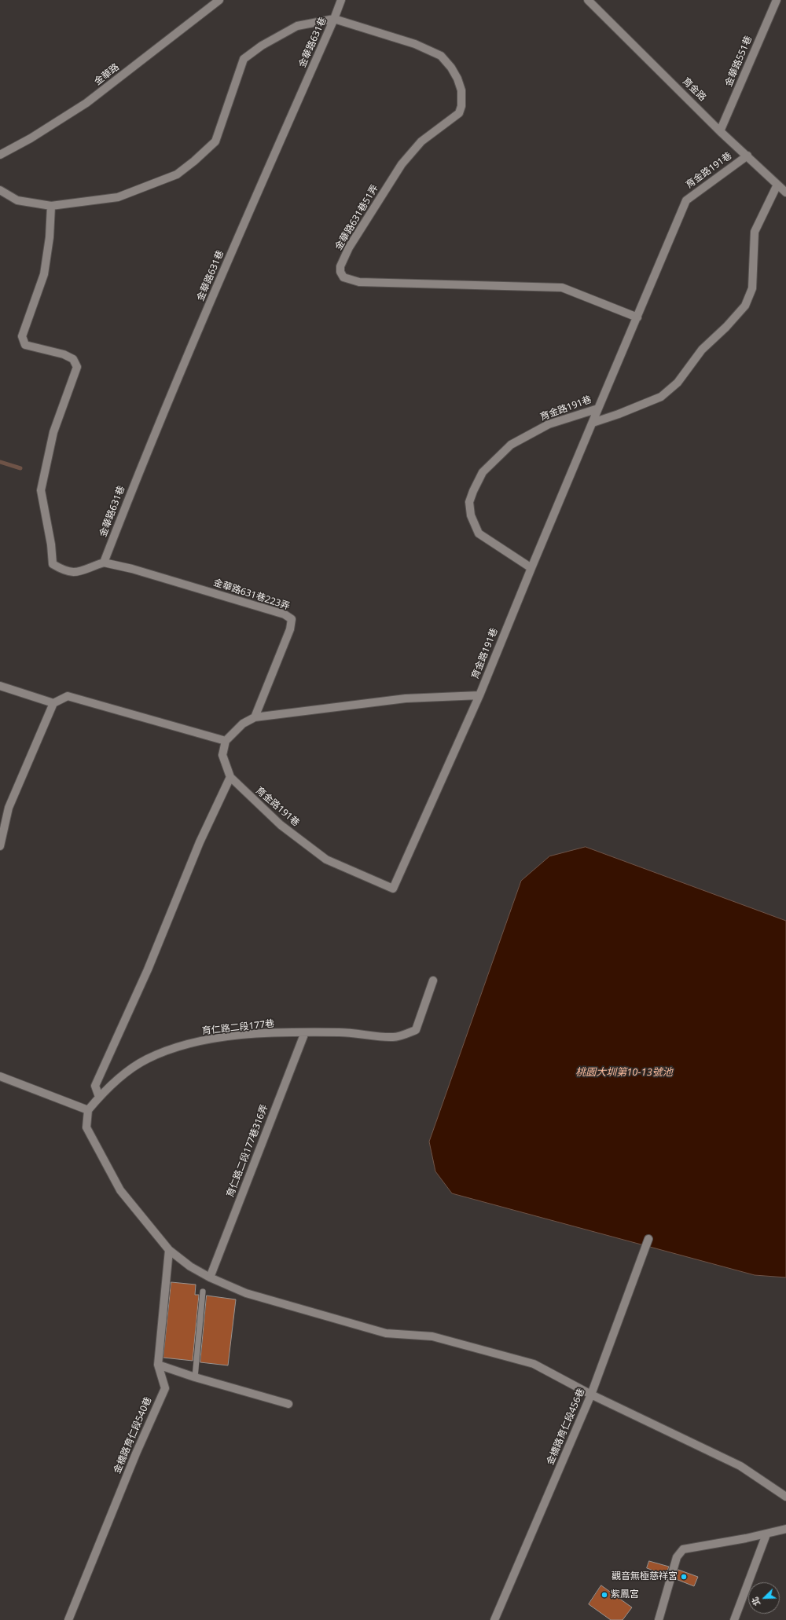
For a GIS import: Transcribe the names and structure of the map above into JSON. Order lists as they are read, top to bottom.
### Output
{
  "streets": {
    "street": [
      "金華路631巷",
      "金華路551巷",
      "金華路",
      "育金路",
      "育金路191巷",
      "金華路631巷51弄",
      "金華路631巷223弄",
      "育仁路二段177巷",
      "育仁路二段177巷316弄",
      "金橋路育仁段456巷",
      "金橋路育仁段540巷"
    ]
  },
  "crossings": [
    ["金華路631巷", "金華路631巷51弄"],
    ["金華路631巷", "金華路631巷223弄"],
    ["金華路551巷", "育金路"],
    ["育金路", "育金路191巷"],
    ["育金路191巷", "金華路631巷51弄"],
    ["育仁路二段177巷", "育仁路二段177巷316弄"]
  ],
  "water": ["桃園大圳第10-13號池"],
  "places": ["觀音無極慈祥宮", "紫鳳宮"],
  "north": "bottom left"
}
